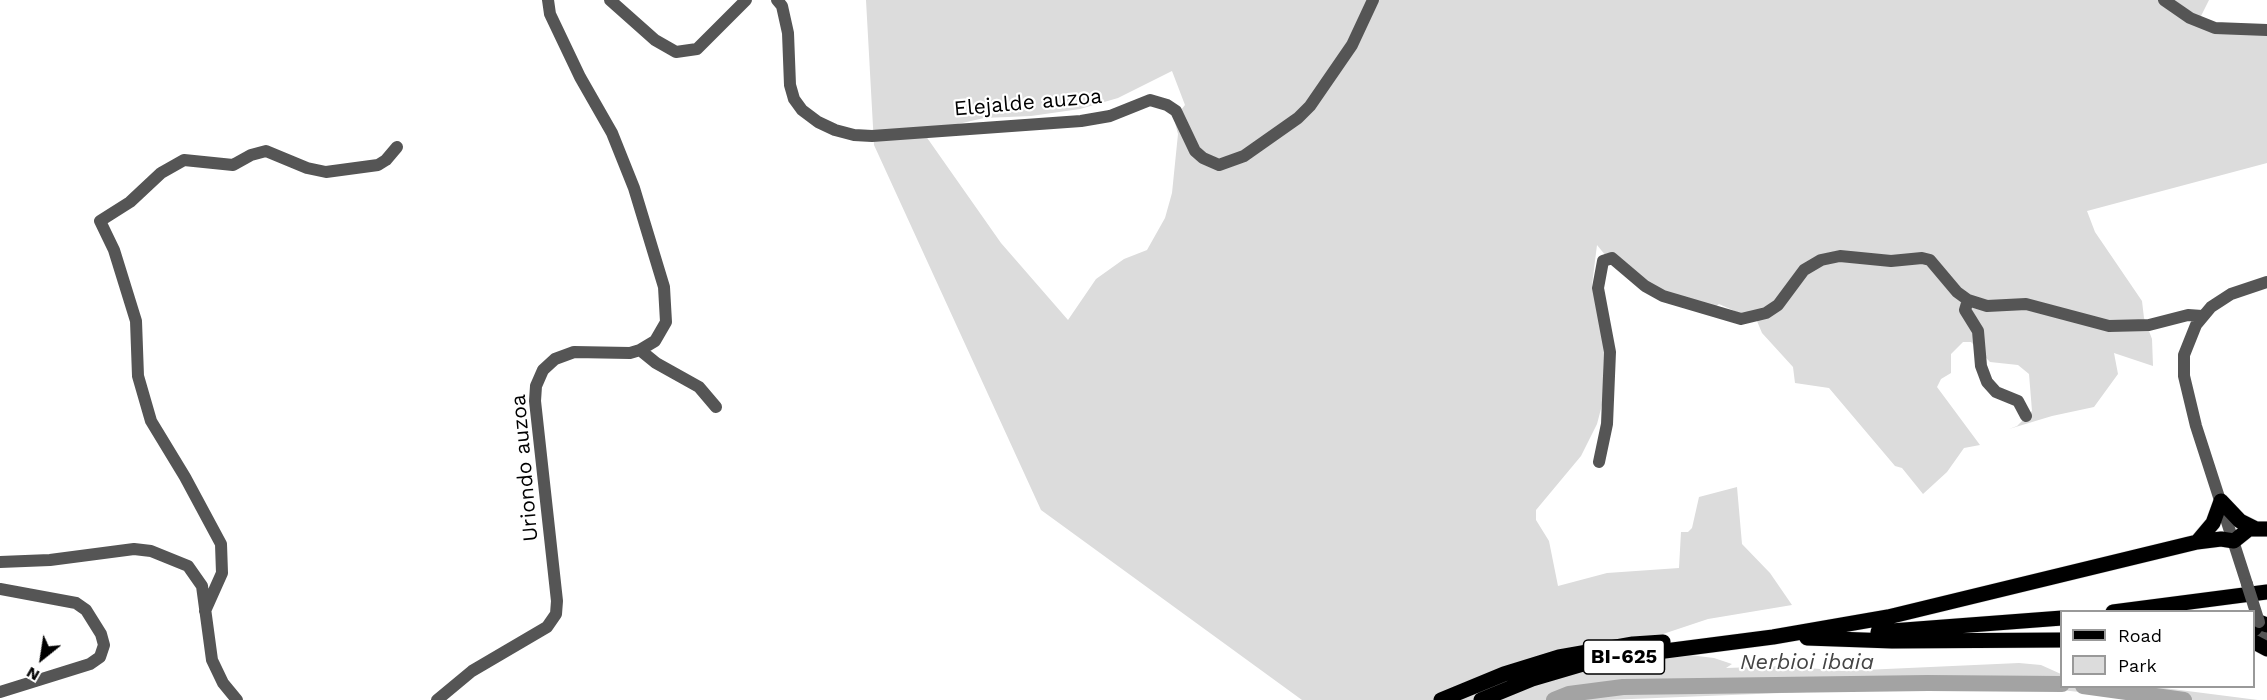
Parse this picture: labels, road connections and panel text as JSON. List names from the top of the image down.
{
  "streets": {
    "main road": ["BI-625"],
    "street": ["Elejalde auzoa", "Uriondo auzoa"]
  },
  "water": ["Nerbioi ibaia"],
  "legend": ["Road", "Park"],
  "north": "bottom left"
}
